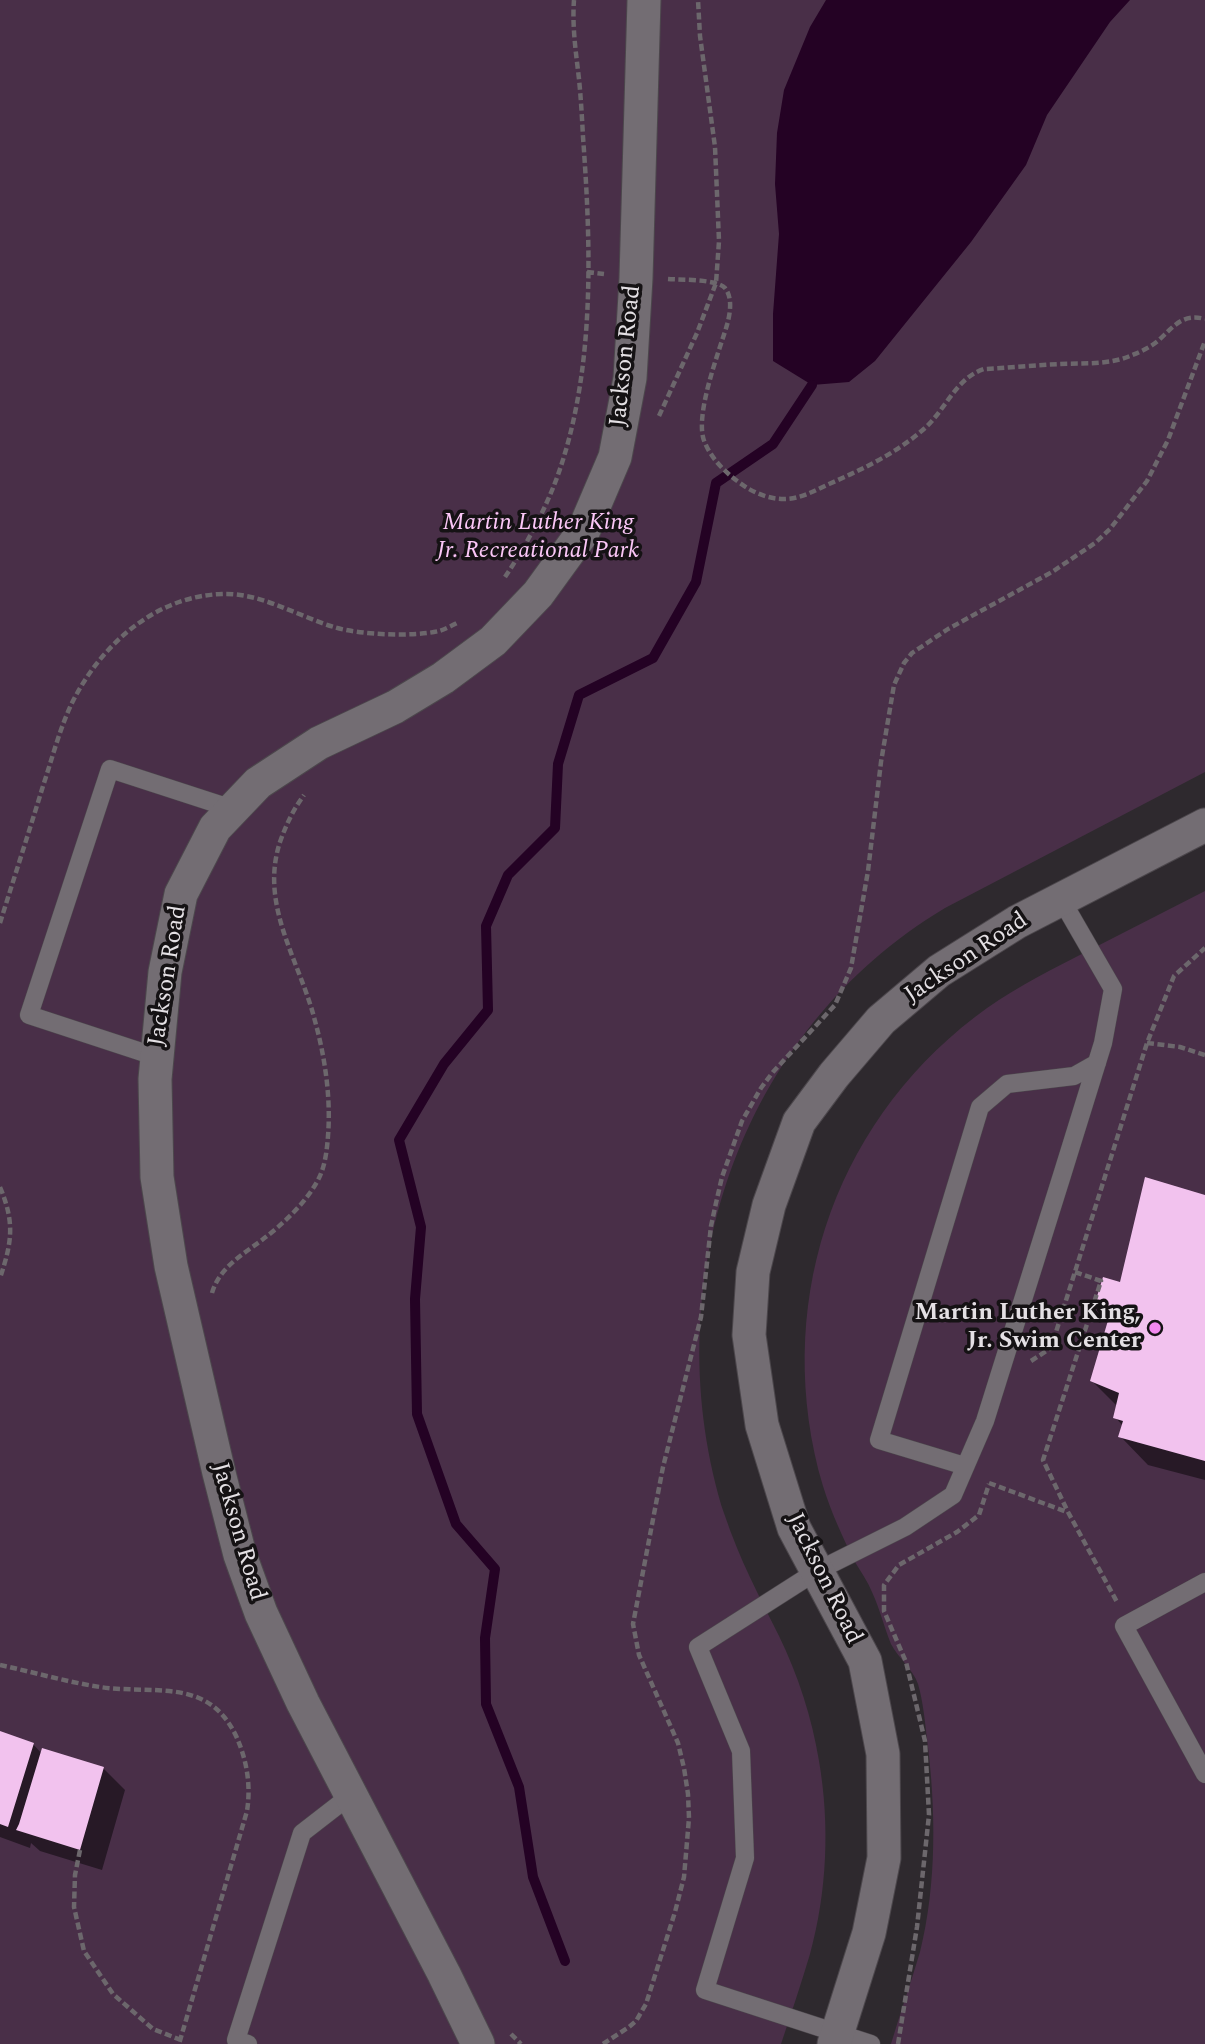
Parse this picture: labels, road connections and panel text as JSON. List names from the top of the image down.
{
  "streets": {
    "street": ["Jackson Road"]
  },
  "parks": ["Martin Luther King Jr. Recreational Park"],
  "places": ["Martin Luther King, Jr. Swim Center"]
}
